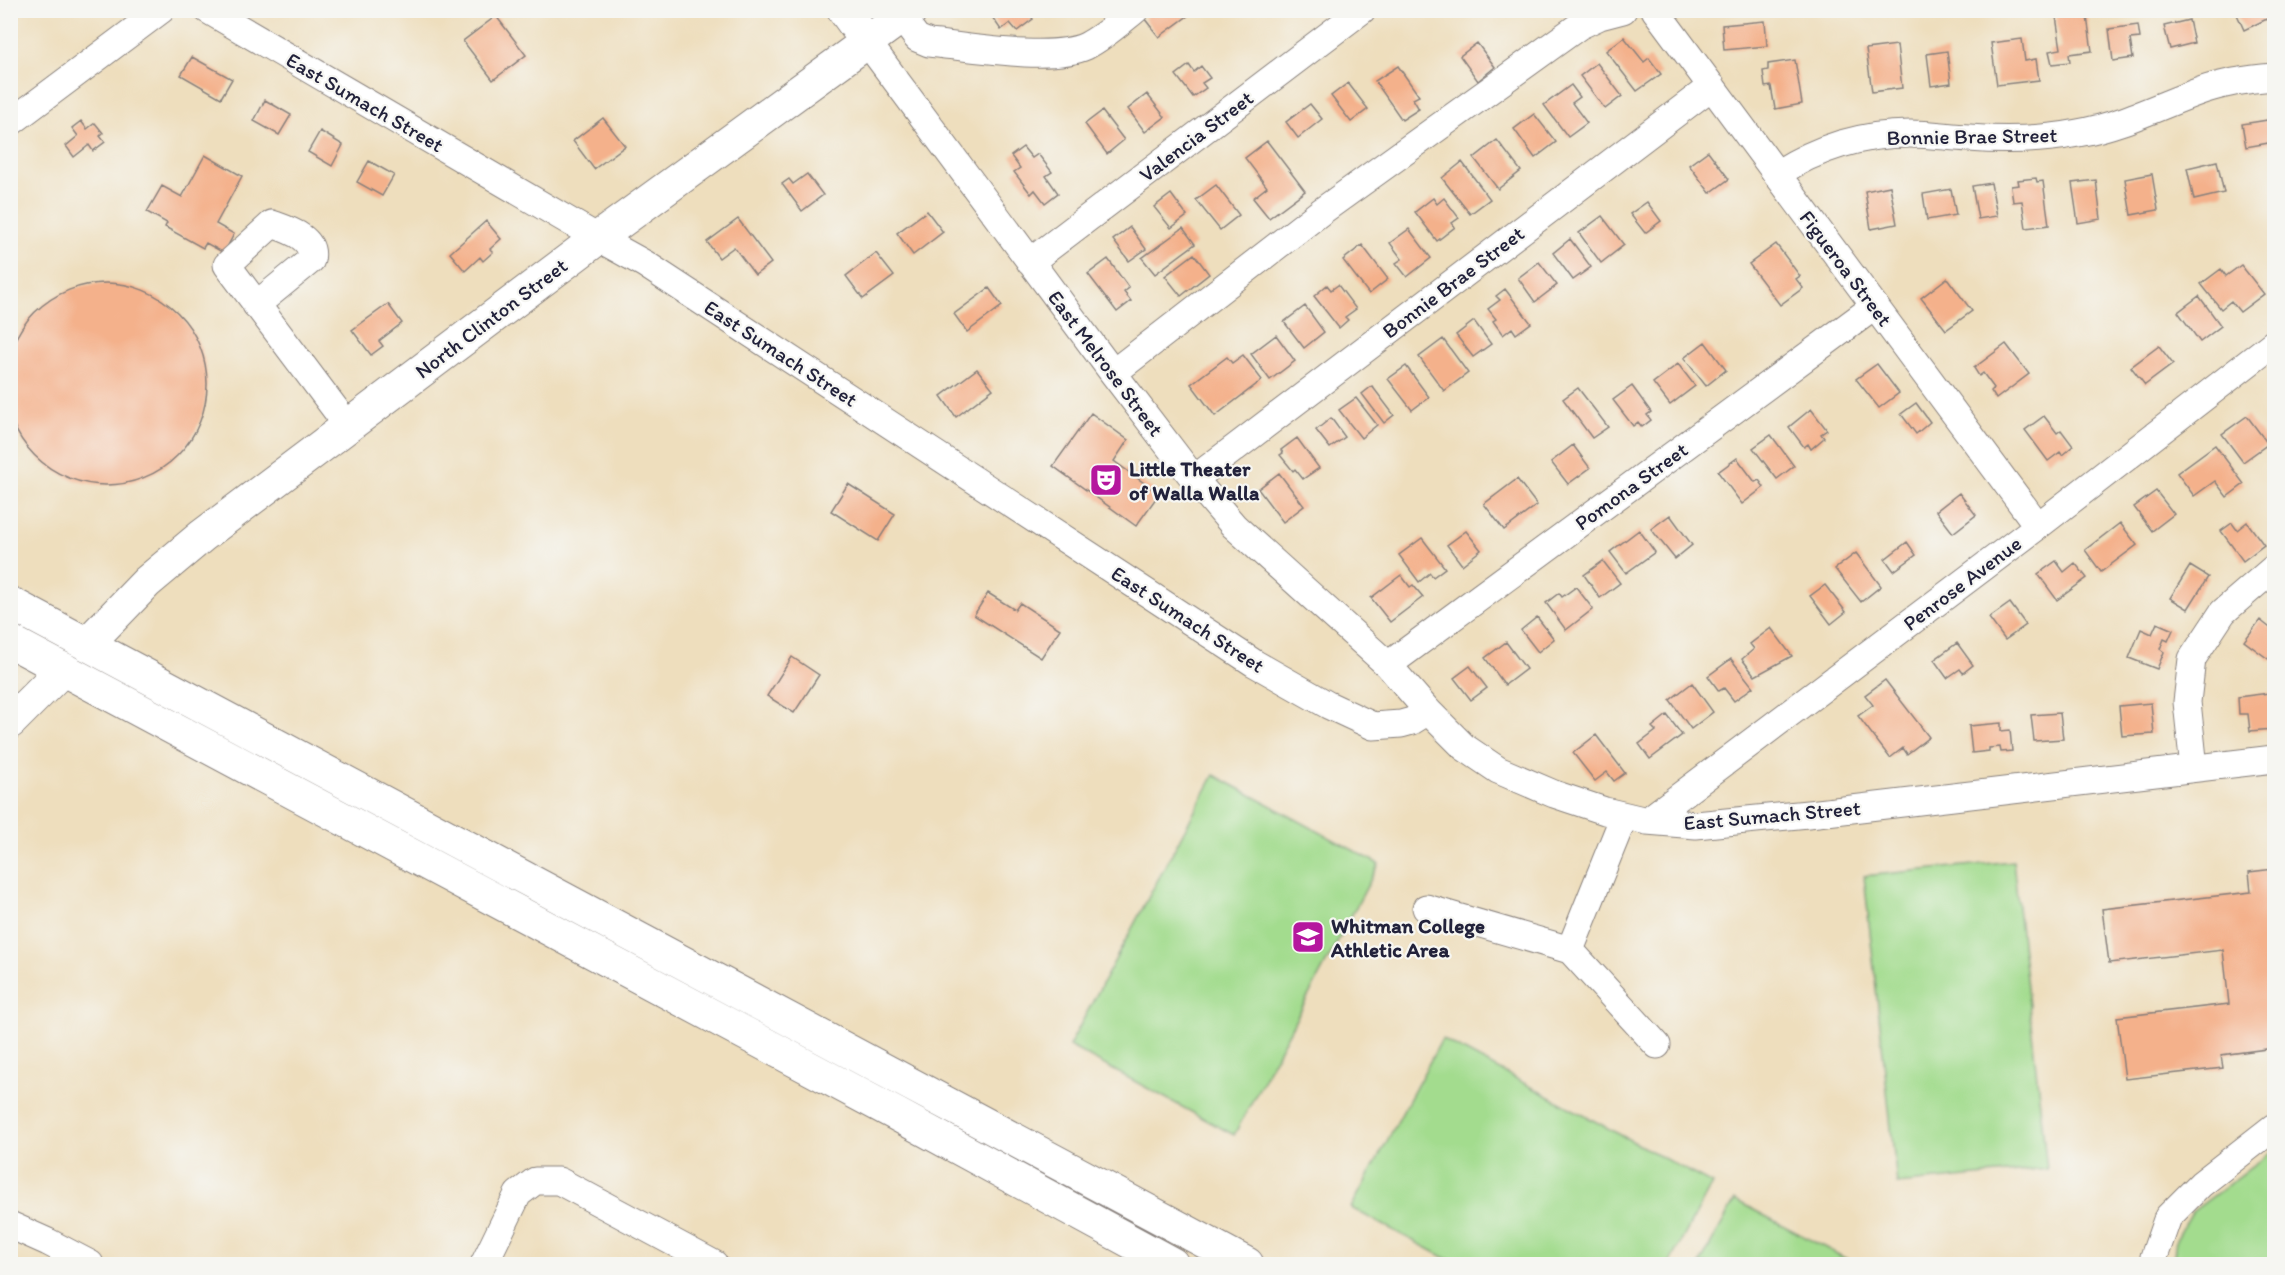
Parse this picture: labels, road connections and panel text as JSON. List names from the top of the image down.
{
  "streets": {
    "main road": ["North Clinton Street", "East Melrose Street"],
    "street": [
      "East Sumach Street",
      "Valencia Street",
      "Bonnie Brae Street",
      "Figueroa Street",
      "Pomona Street",
      "Penrose Avenue"
    ]
  },
  "crossings": [
    ["East Sumach Street", "North Clinton Street"],
    ["East Sumach Street", "East Melrose Street"],
    ["East Sumach Street", "Penrose Avenue"],
    ["Valencia Street", "East Melrose Street"],
    ["Bonnie Brae Street", "Figueroa Street"],
    ["Bonnie Brae Street", "East Melrose Street"],
    ["Figueroa Street", "Pomona Street"],
    ["Figueroa Street", "Penrose Avenue"],
    ["North Clinton Street", "East Melrose Street"],
    ["East Melrose Street", "Pomona Street"]
  ],
  "places": {
    "theatre": ["Little Theater of Walla Walla"],
    "school or university": ["Whitman College Athletic Area"]
  }
}
